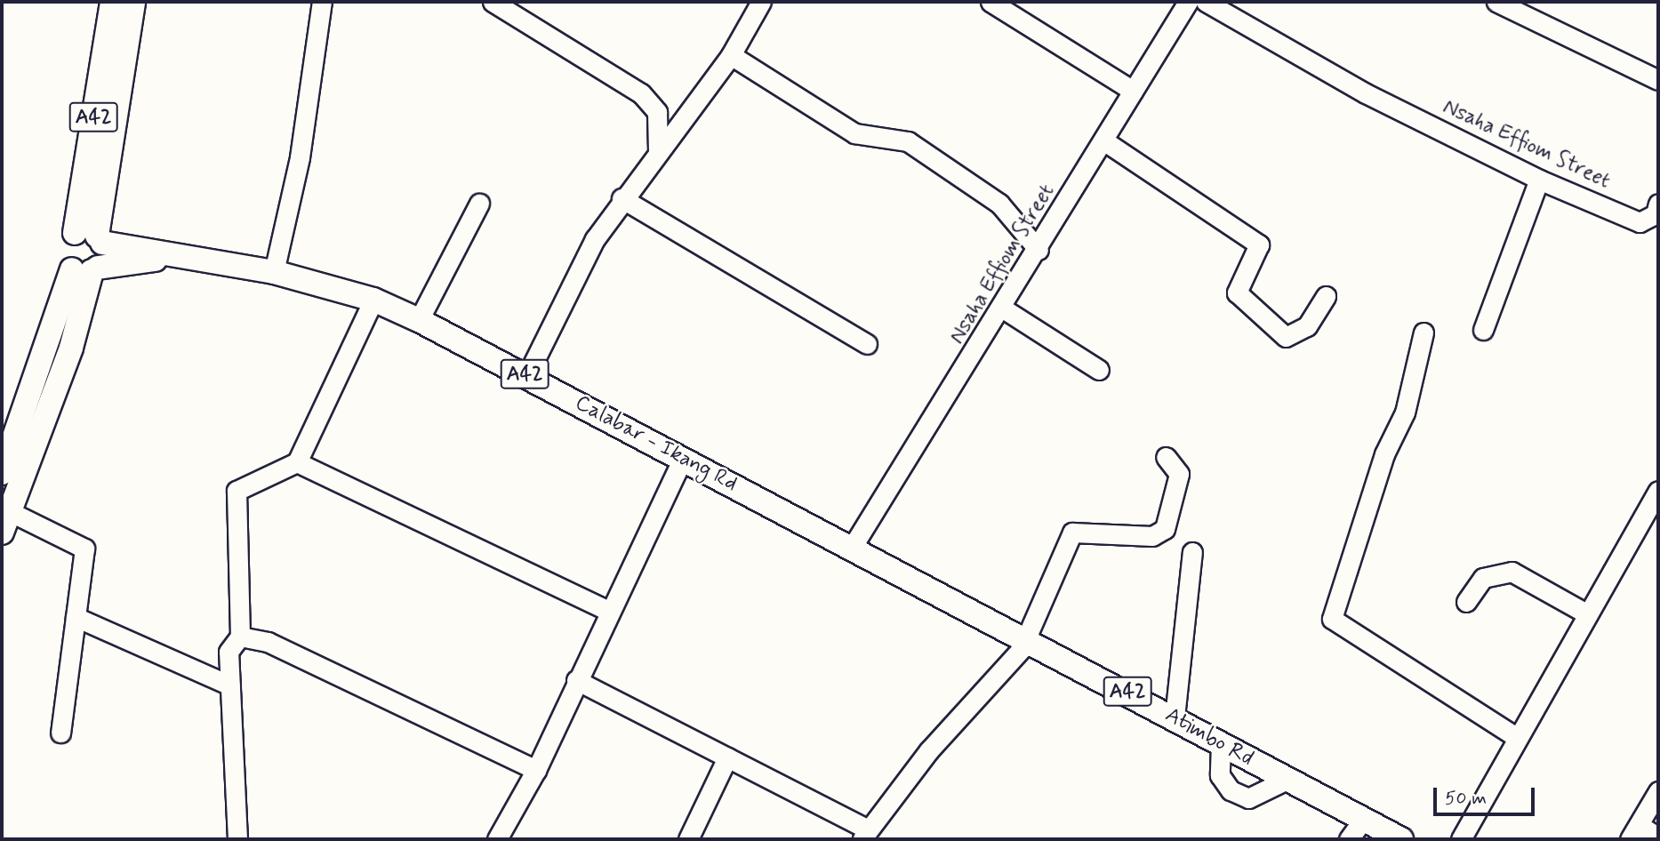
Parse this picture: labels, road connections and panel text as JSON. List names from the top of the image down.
{
  "streets": {
    "main road": ["A42", "Calabar - Ikang Rd", "Atimbo Rd"],
    "street": ["Nsaha Effiom Street"]
  },
  "crossings": [
    ["A42", "Calabar - Ikang Rd"],
    ["Nsaha Effiom Street", "Calabar - Ikang Rd"],
    ["Nsaha Effiom Street", "Atimbo Rd"],
    ["Calabar - Ikang Rd", "Atimbo Rd"]
  ],
  "scale_bar": "50 m"
}
